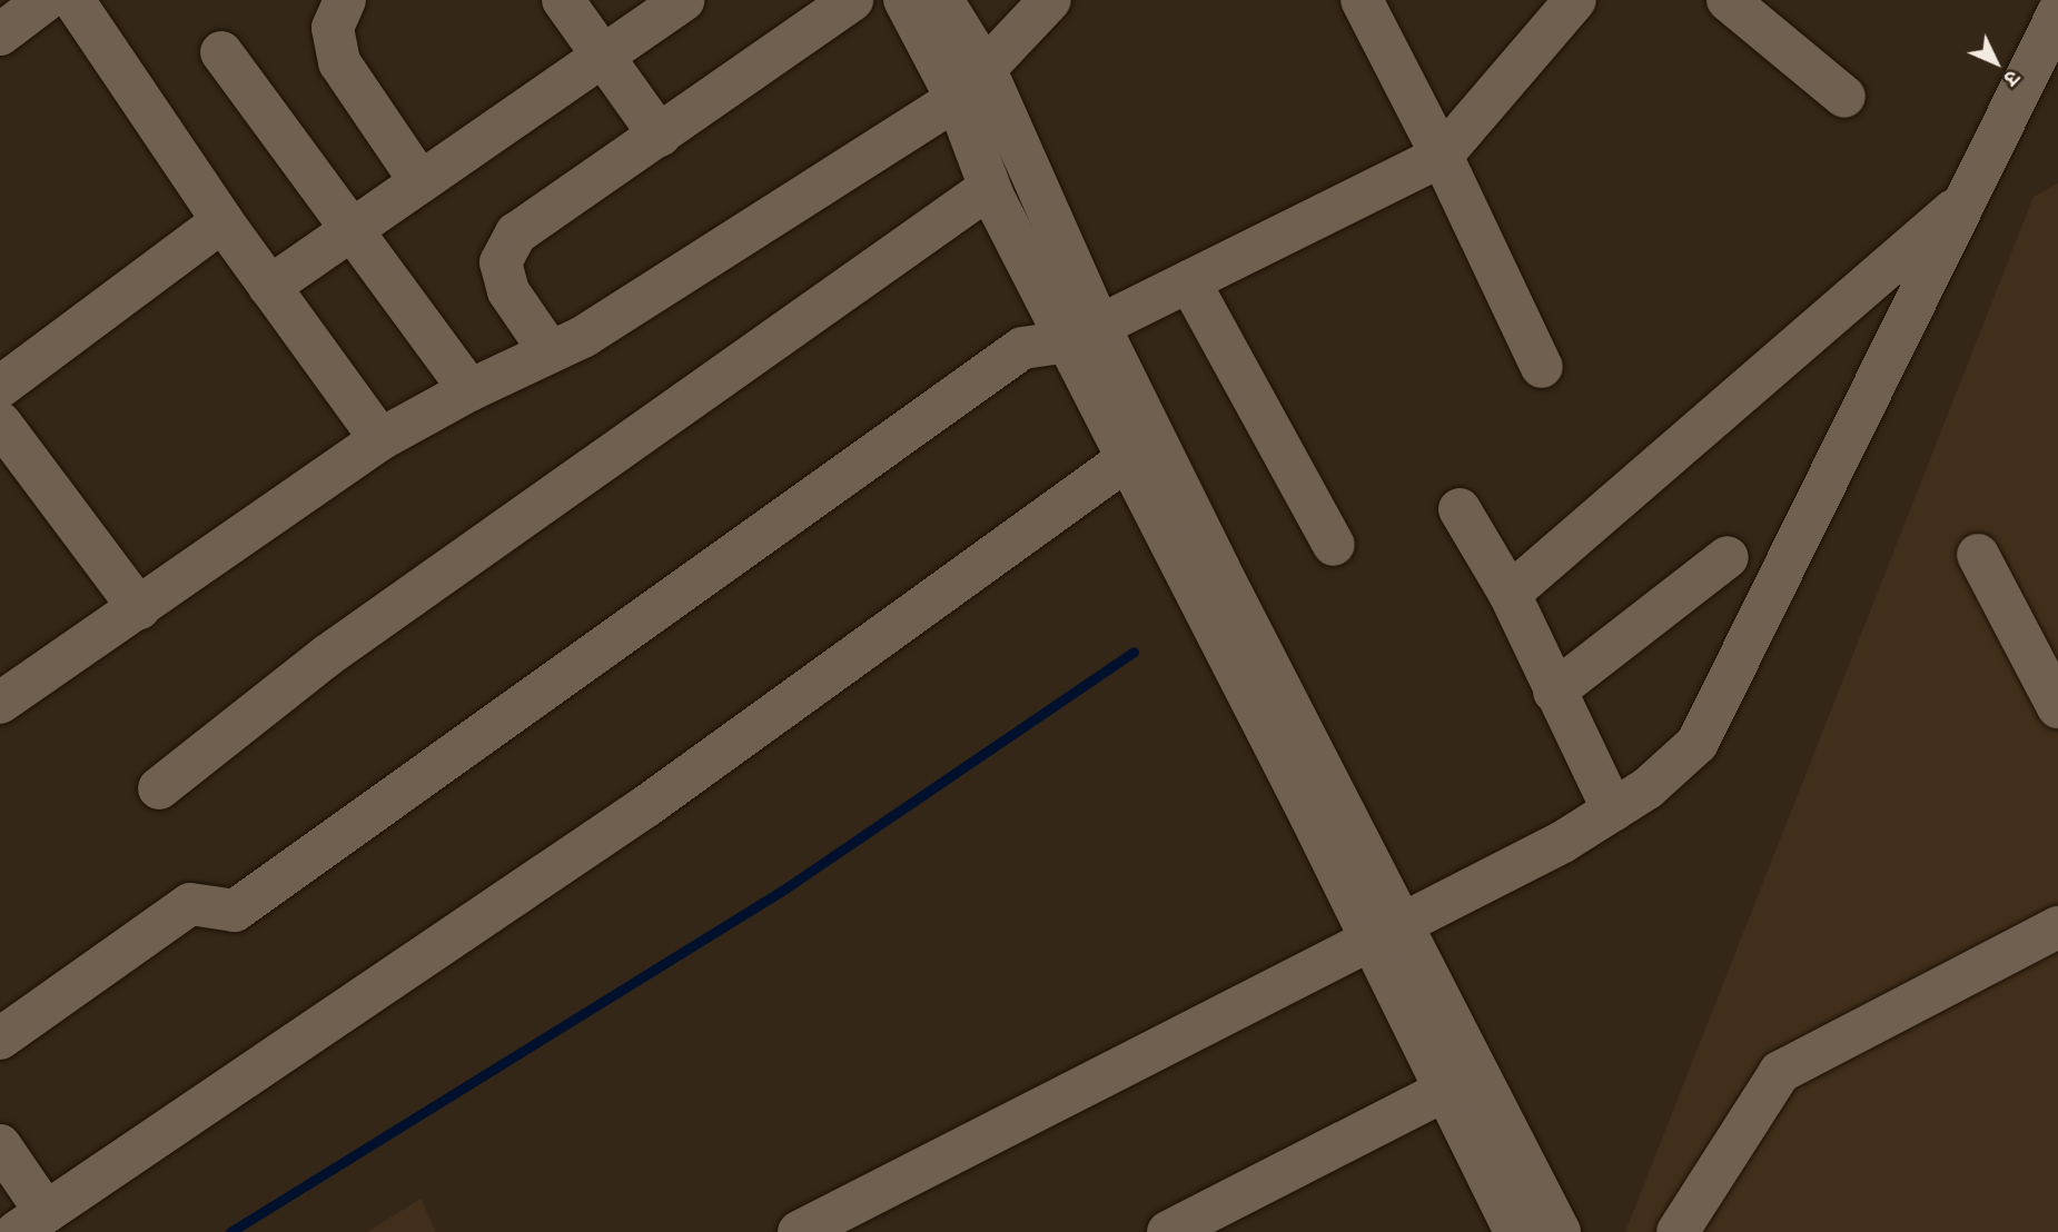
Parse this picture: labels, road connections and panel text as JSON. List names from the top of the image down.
{
  "north": "bottom right"
}
